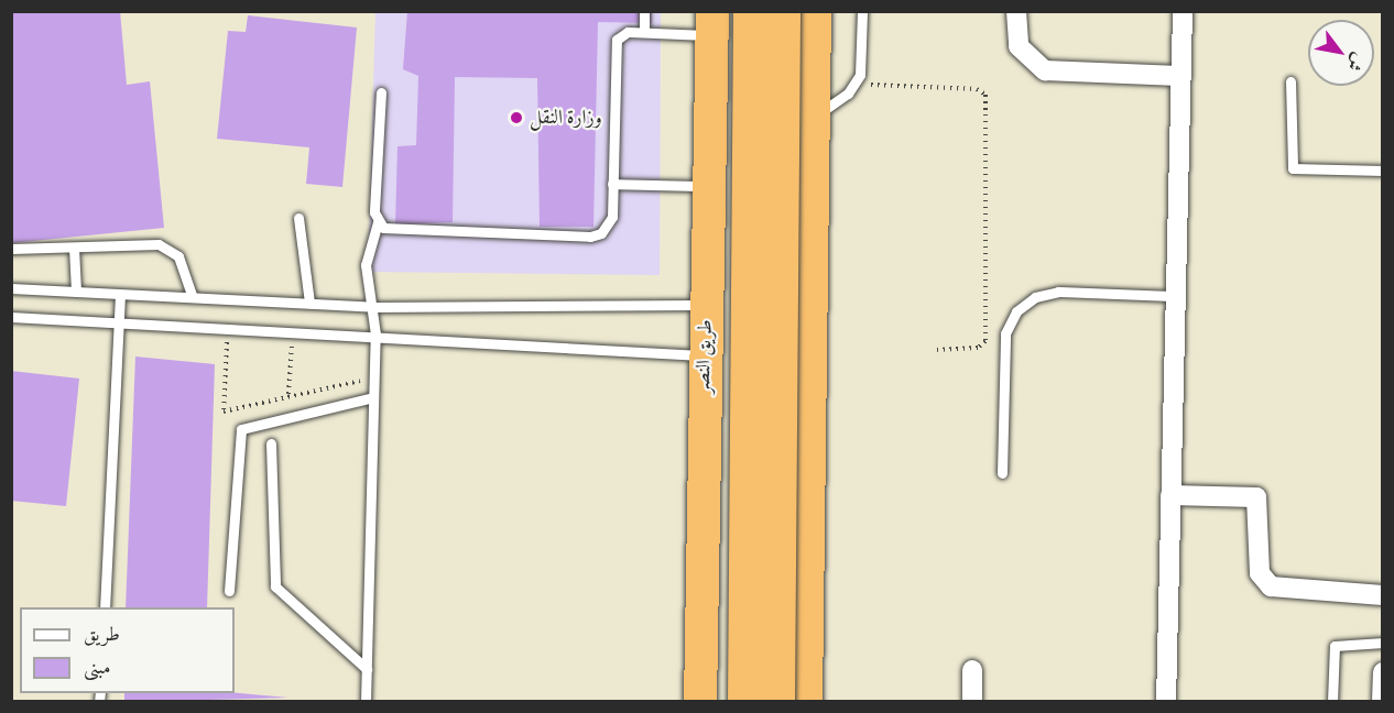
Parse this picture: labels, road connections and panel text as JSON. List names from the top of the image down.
{
  "streets": {
    "highway": ["طريق النصر"]
  },
  "places": ["وزارة النقل"],
  "legend": ["طريق", "مبنى"],
  "north": "bottom right"
}
